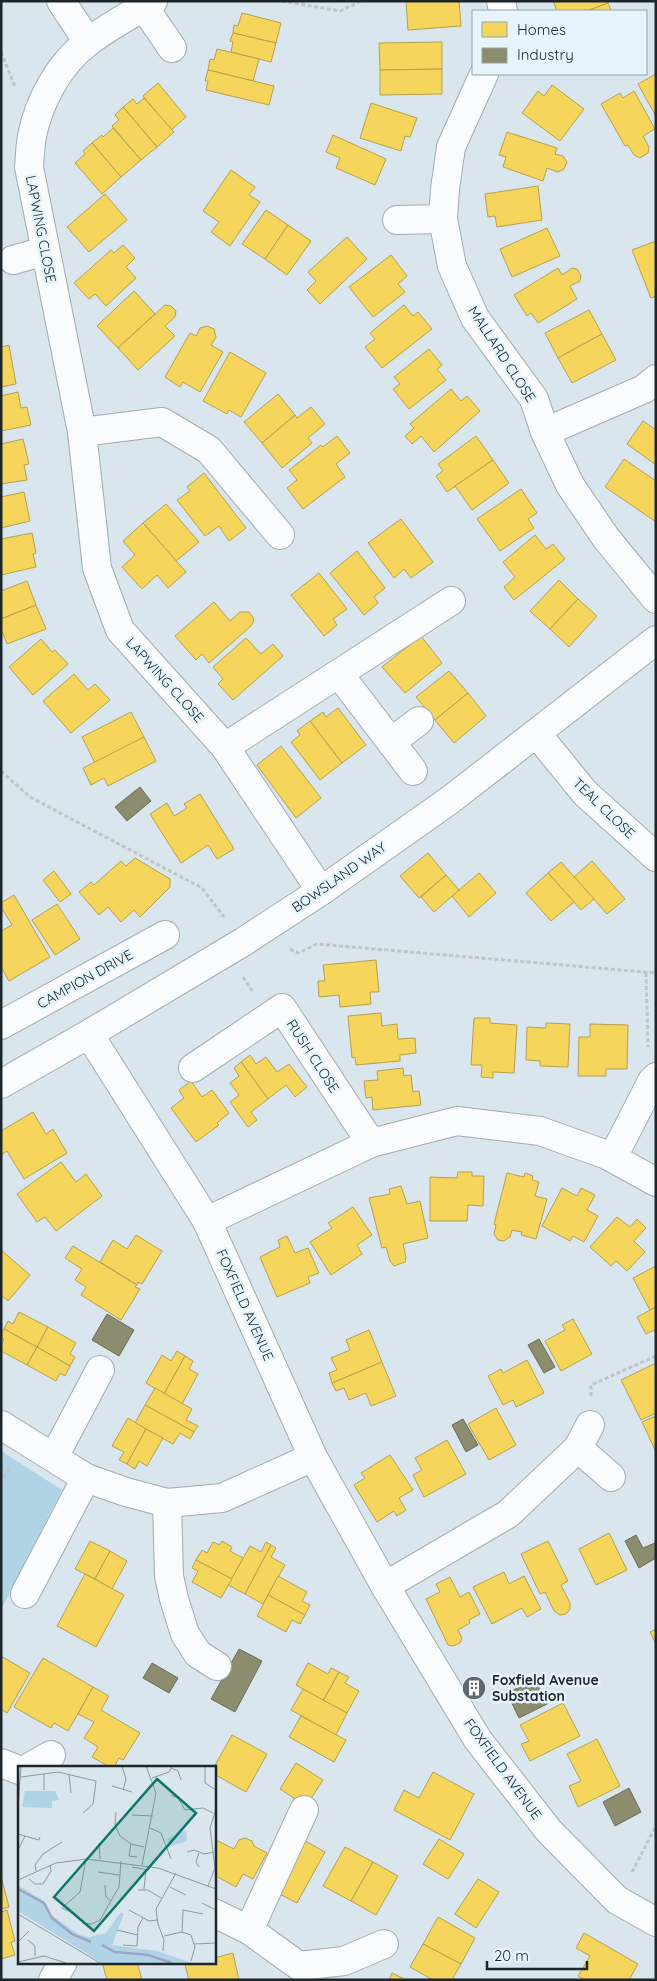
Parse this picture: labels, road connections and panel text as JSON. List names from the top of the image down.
{
  "streets": {
    "street": [
      "LAPWING CLOSE",
      "MALLARD CLOSE",
      "TEAL CLOSE",
      "BOWSLAND WAY",
      "CAMPION DRIVE",
      "RUSH CLOSE",
      "FOXFIELD AVENUE"
    ]
  },
  "crossings": [
    ["LAPWING CLOSE", "BOWSLAND WAY"],
    ["TEAL CLOSE", "BOWSLAND WAY"],
    ["BOWSLAND WAY", "FOXFIELD AVENUE"]
  ],
  "places": {
    "building": ["Foxfield Avenue Substation"]
  },
  "legend": ["Homes", "Industry"],
  "scale_bar": "20 m"
}
